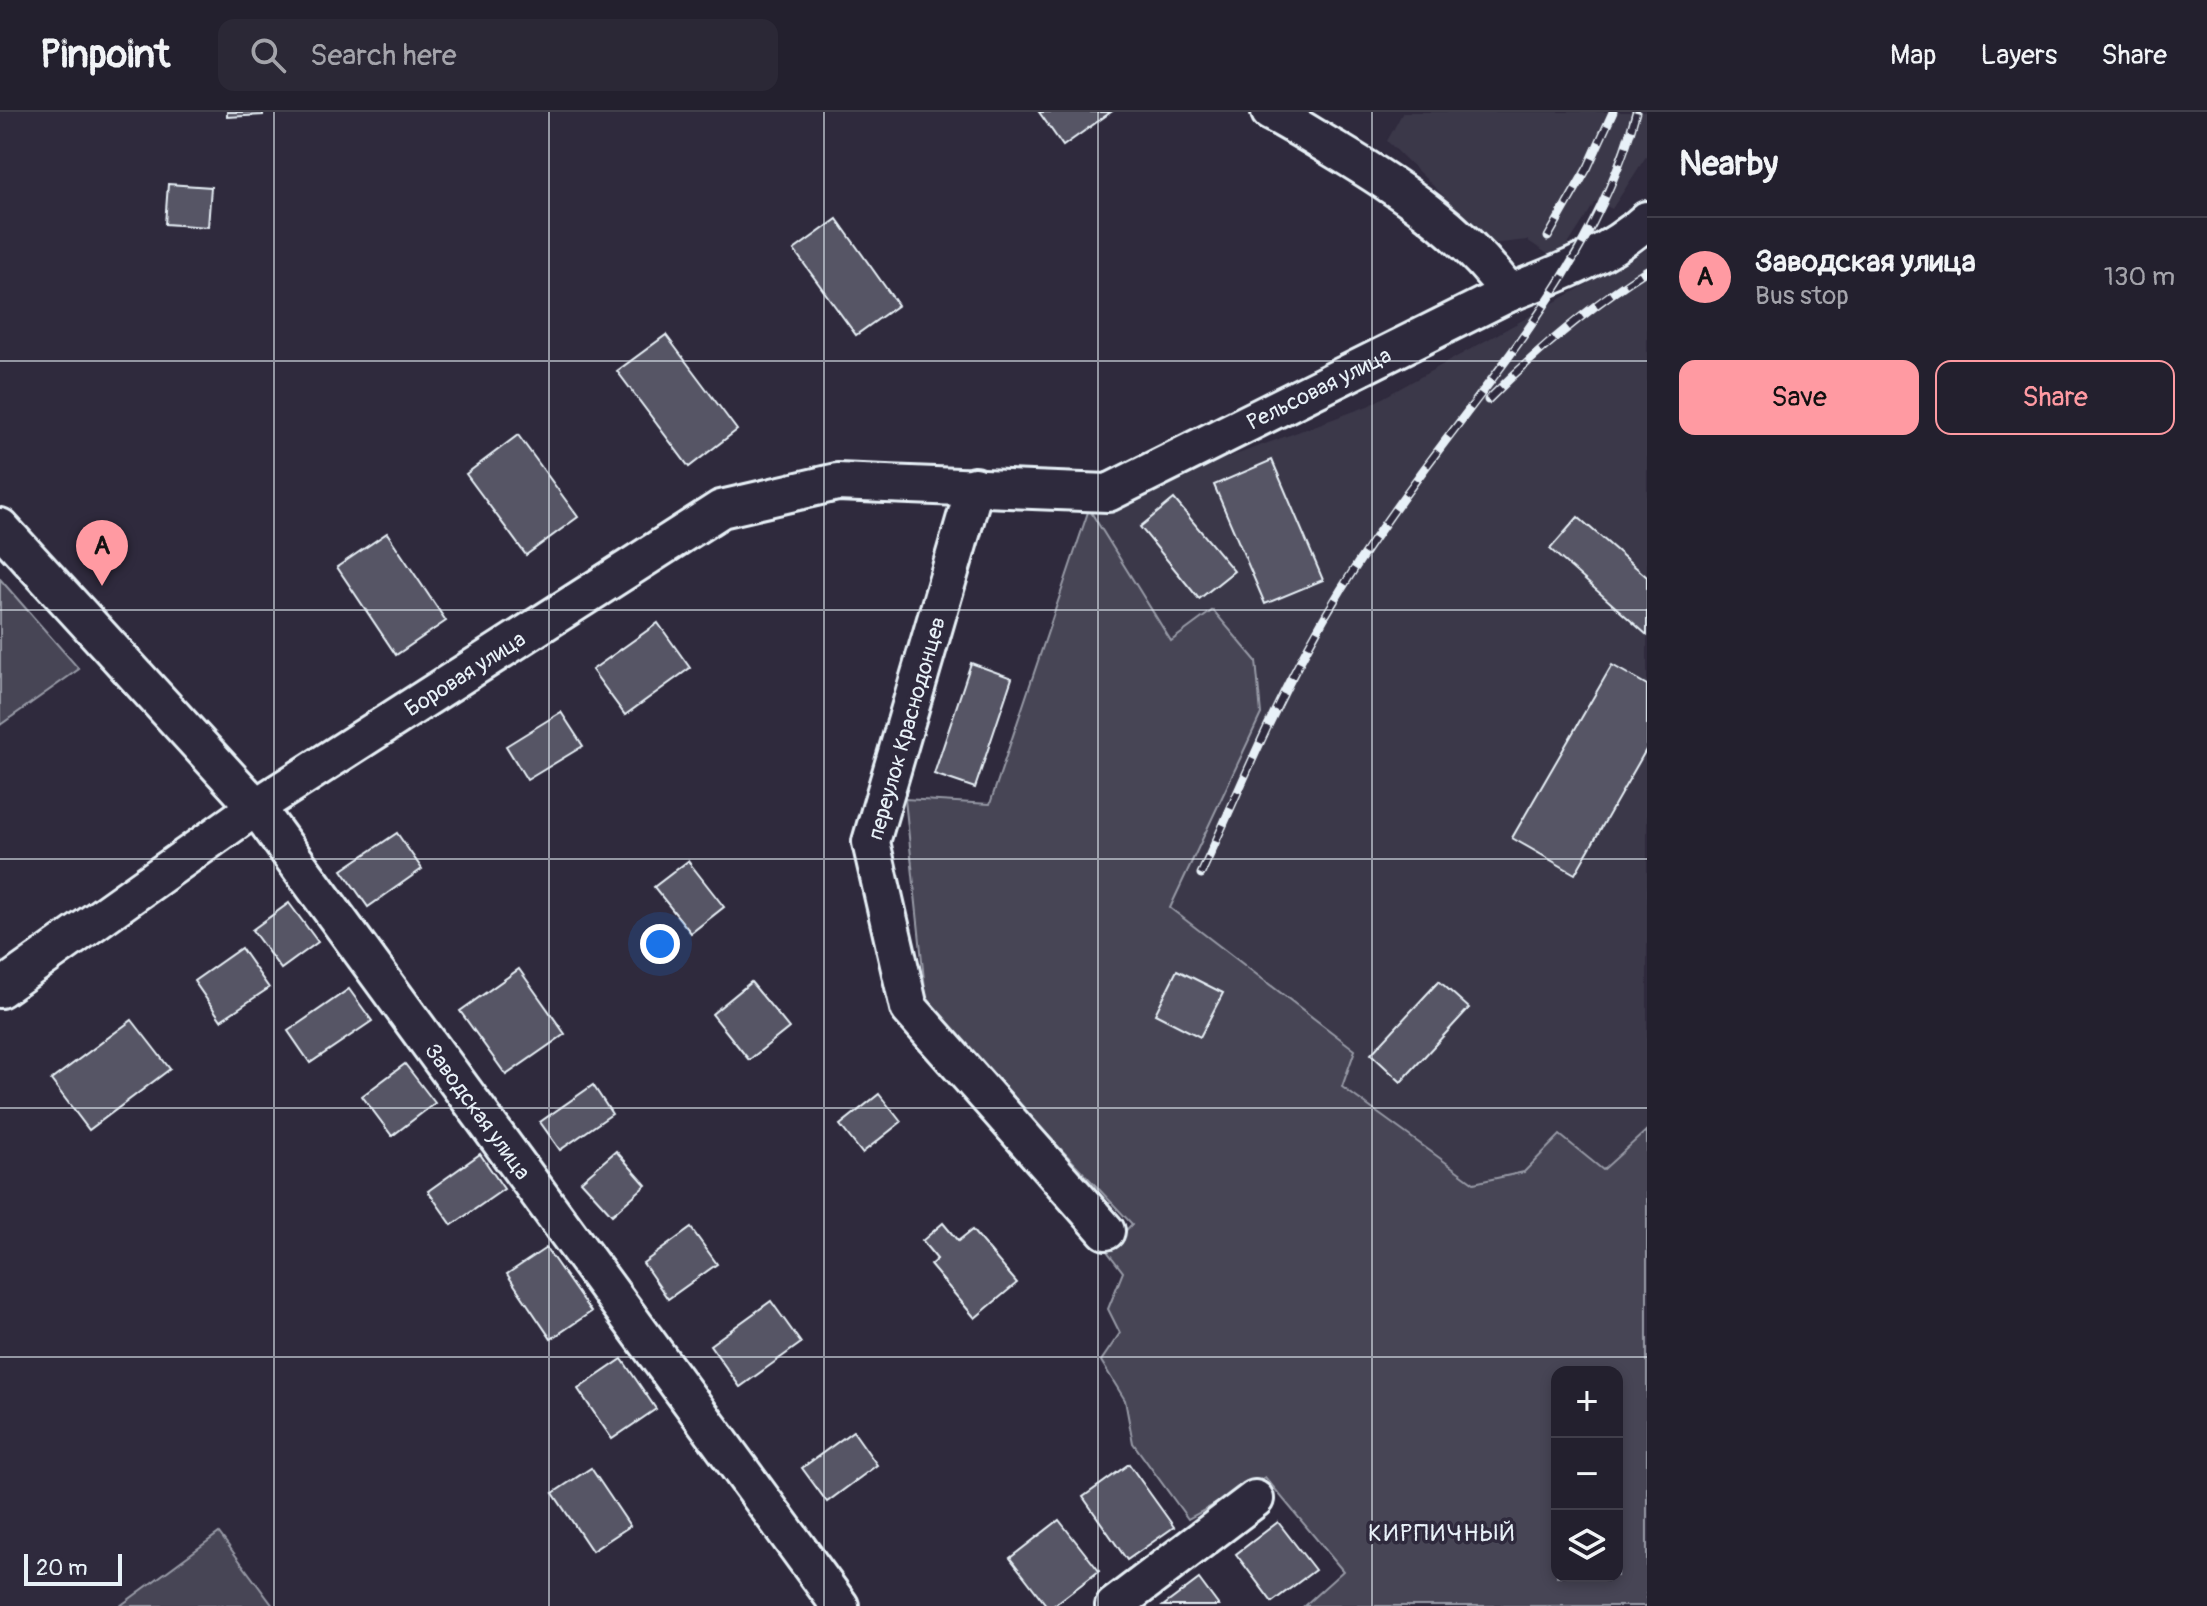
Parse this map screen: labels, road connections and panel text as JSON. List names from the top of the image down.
{
  "streets": {
    "street": [
      "Рельсовая улица",
      "Боровая улица",
      "переулок Краснодонцев",
      "Заводская улица"
    ]
  },
  "crossings": [
    ["Рельсовая улица", "Боровая улица"],
    ["Рельсовая улица", "переулок Краснодонцев"],
    ["Боровая улица", "переулок Краснодонцев"],
    ["Боровая улица", "Заводская улица"]
  ],
  "districts": ["КИРПИЧНЫЙ"],
  "scale_bar": "20 m",
  "page": {
    "header": "Pinpoint",
    "search": "Search here",
    "nav": ["Map", "Layers", "Share"],
    "heading": "Nearby",
    "list": [
      {
        "mark": "A",
        "name": "Заводская улица",
        "note": "Bus stop",
        "value": "130 m"
      }
    ],
    "buttons": ["Save", "Share"],
    "pins": "A",
    "map_buttons": ["+", "−"],
    "scale": "20 m"
  }
}
